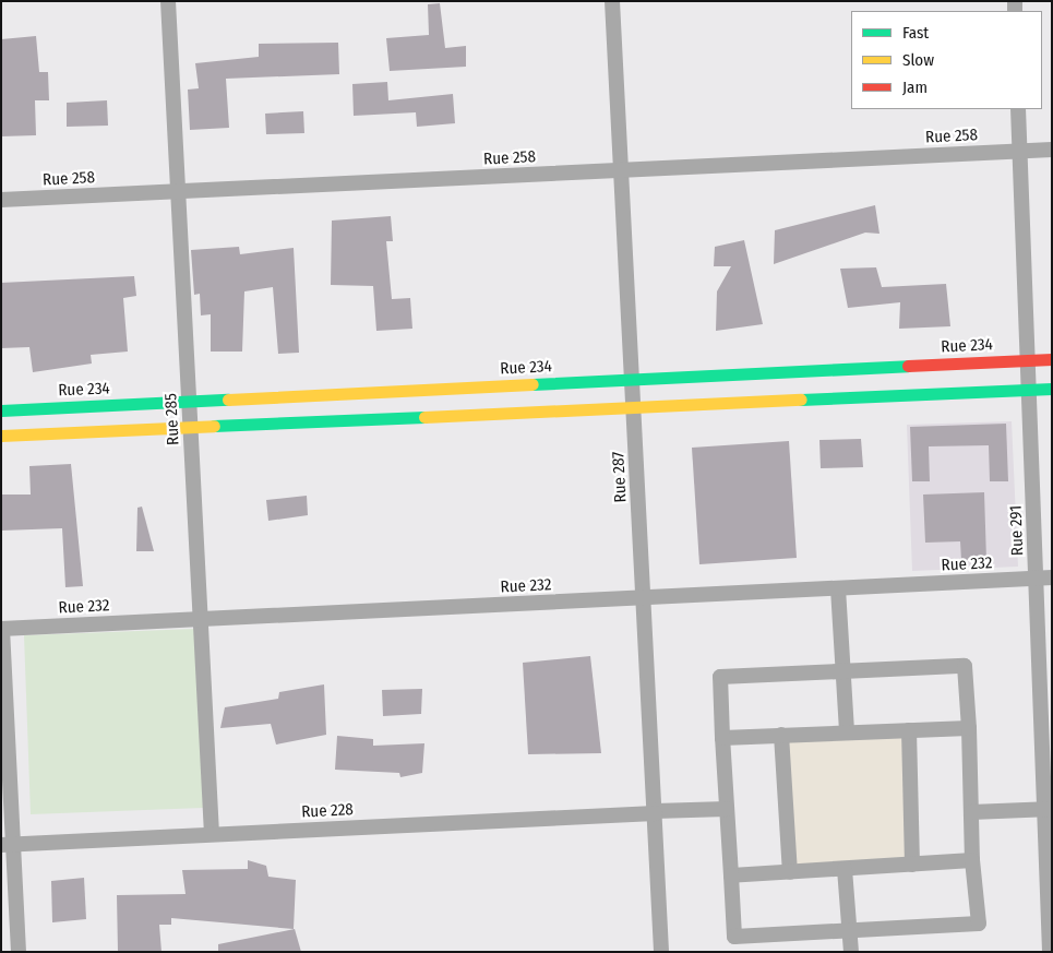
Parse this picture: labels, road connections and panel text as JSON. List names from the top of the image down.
{
  "streets": {
    "main road": ["Rue 234"],
    "street": [
      "Rue 258",
      "Rue 285",
      "Rue 287",
      "Rue 291",
      "Rue 232",
      "Rue 228"
    ]
  },
  "crossings": [
    ["Rue 258", "Rue 285"],
    ["Rue 258", "Rue 287"],
    ["Rue 258", "Rue 291"],
    ["Rue 234", "Rue 285"],
    ["Rue 234", "Rue 287"],
    ["Rue 234", "Rue 291"],
    ["Rue 285", "Rue 232"],
    ["Rue 285", "Rue 228"],
    ["Rue 287", "Rue 232"],
    ["Rue 287", "Rue 228"],
    ["Rue 291", "Rue 232"]
  ],
  "legend": ["Fast", "Slow", "Jam"]
}
